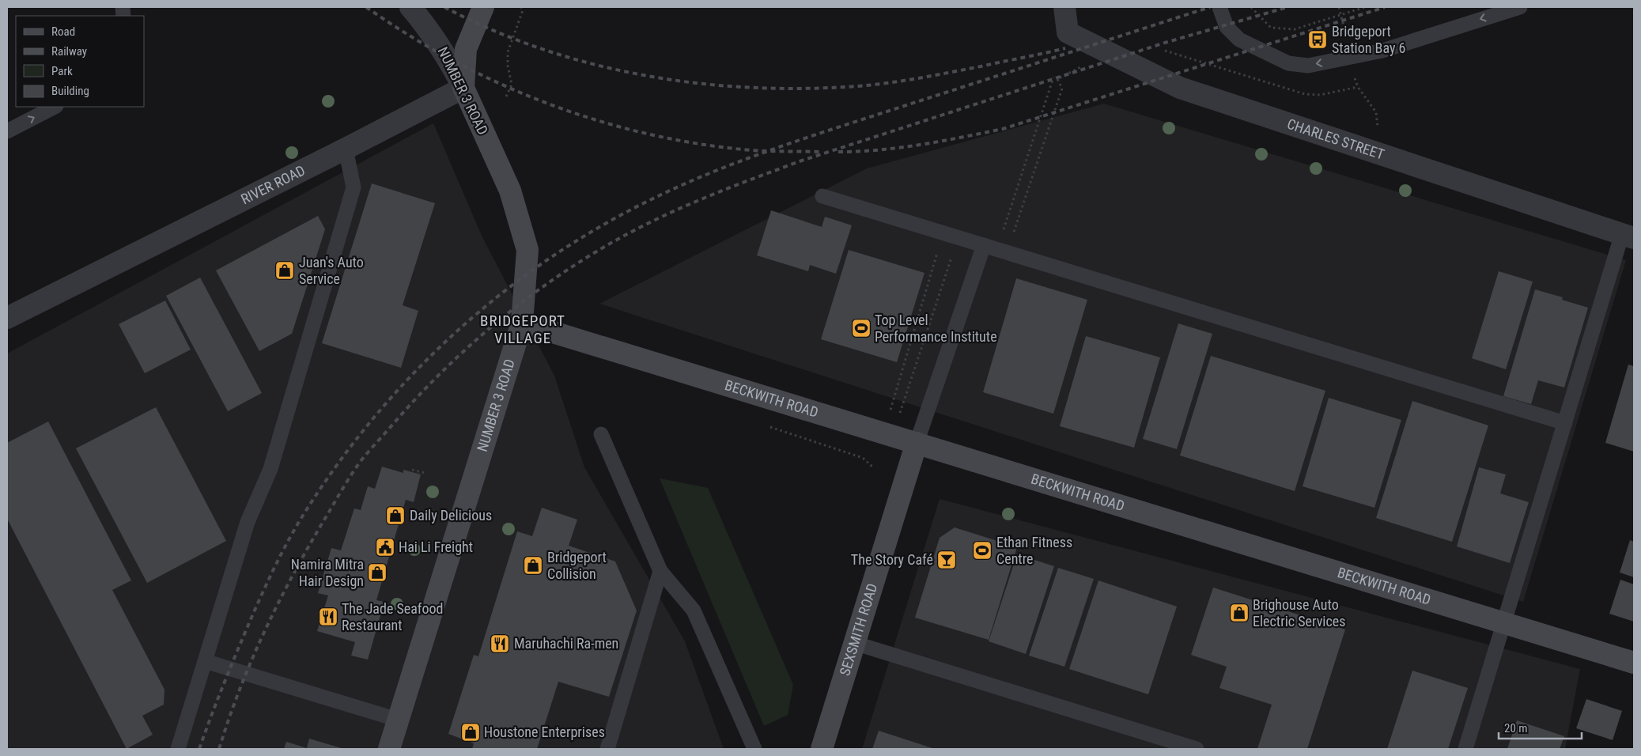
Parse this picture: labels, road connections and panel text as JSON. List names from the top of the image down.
{
  "streets": {
    "street": [
      "NUMBER 3 ROAD",
      "CHARLES STREET",
      "RIVER ROAD",
      "BECKWITH ROAD",
      "SEXSMITH ROAD"
    ]
  },
  "crossings": [
    ["NUMBER 3 ROAD", "RIVER ROAD"],
    ["NUMBER 3 ROAD", "BECKWITH ROAD"],
    ["BECKWITH ROAD", "SEXSMITH ROAD"]
  ],
  "districts": ["BRIDGEPORT VILLAGE"],
  "places": {
    "bus stop": ["Bridgeport Station Bay 6"],
    "shop": [
      "Juan's Auto Service",
      "Daily Delicious",
      "Bridgeport Collision",
      "Namira Mitra Hair Design",
      "Brighouse Auto Electric Services",
      "Houstone Enterprises"
    ],
    "sports": ["Top Level Performance Institute", "Ethan Fitness Centre"],
    "public building": ["Hai Li Freight"],
    "bar": ["The Story Café"],
    "restaurant": ["The Jade Seafood Restaurant", "Maruhachi Ra-men"]
  },
  "legend": [
    "Road",
    "Railway",
    "Park",
    "Building"
  ],
  "scale_bar": "20 m"
}
